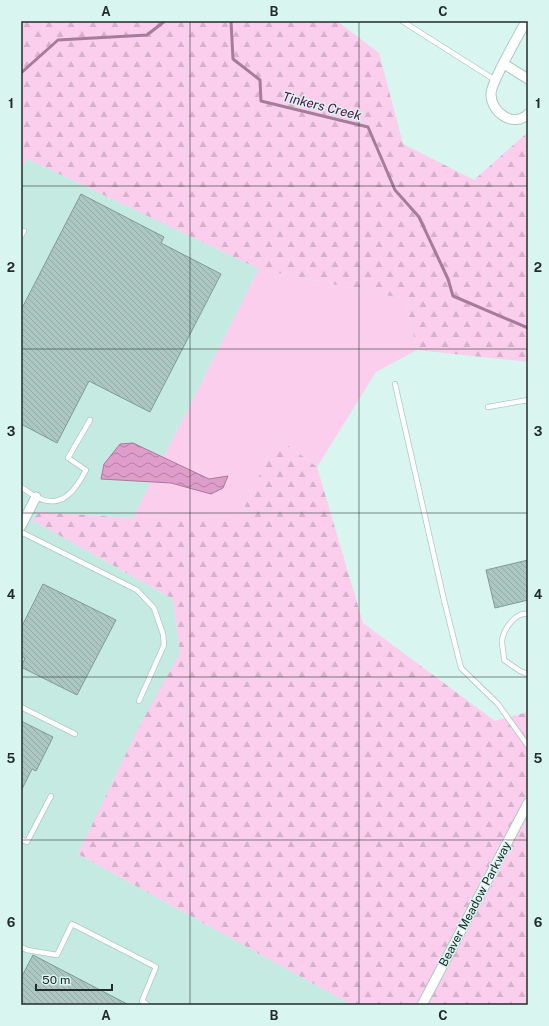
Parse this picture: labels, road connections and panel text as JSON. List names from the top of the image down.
{
  "streets": {
    "street": ["Beaver Meadow Parkway"]
  },
  "water": ["Tinkers Creek"],
  "scale_bar": "50 m",
  "grid": {
    "columns": ["A", "B", "C"],
    "rows": [
      "1",
      "2",
      "3",
      "4",
      "5",
      "6"
    ]
  }
}
